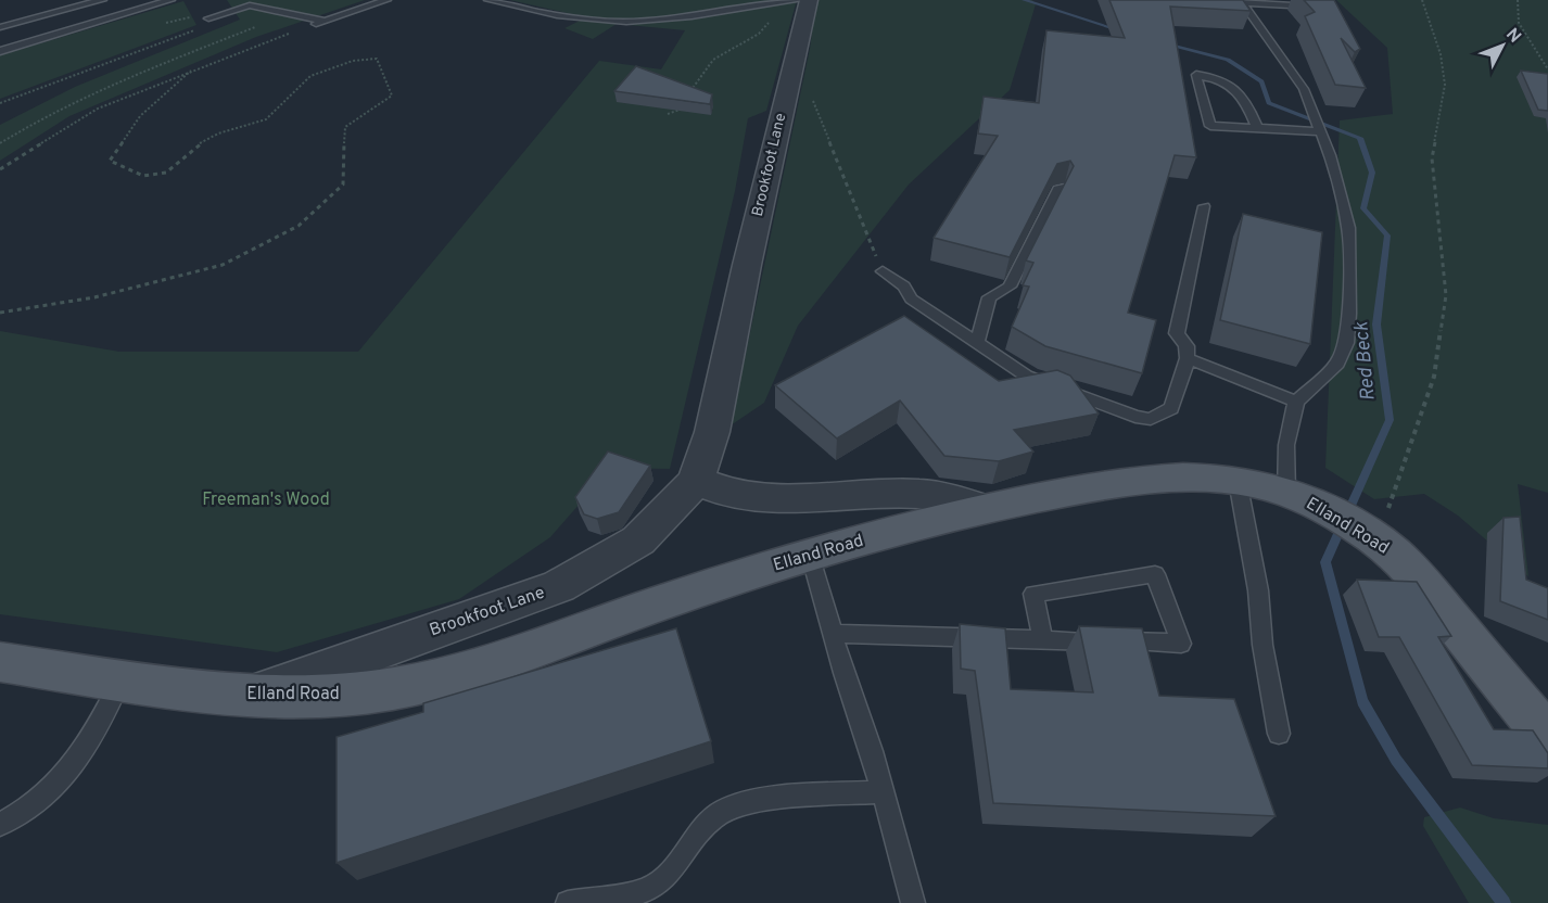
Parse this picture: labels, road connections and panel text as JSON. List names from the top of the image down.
{
  "streets": {
    "main road": ["Elland Road"],
    "street": ["Brookfoot Lane"]
  },
  "crossings": [
    ["Brookfoot Lane", "Elland Road"]
  ],
  "water": ["Red Beck"],
  "parks": ["Freeman's Wood"],
  "north": "top right"
}
